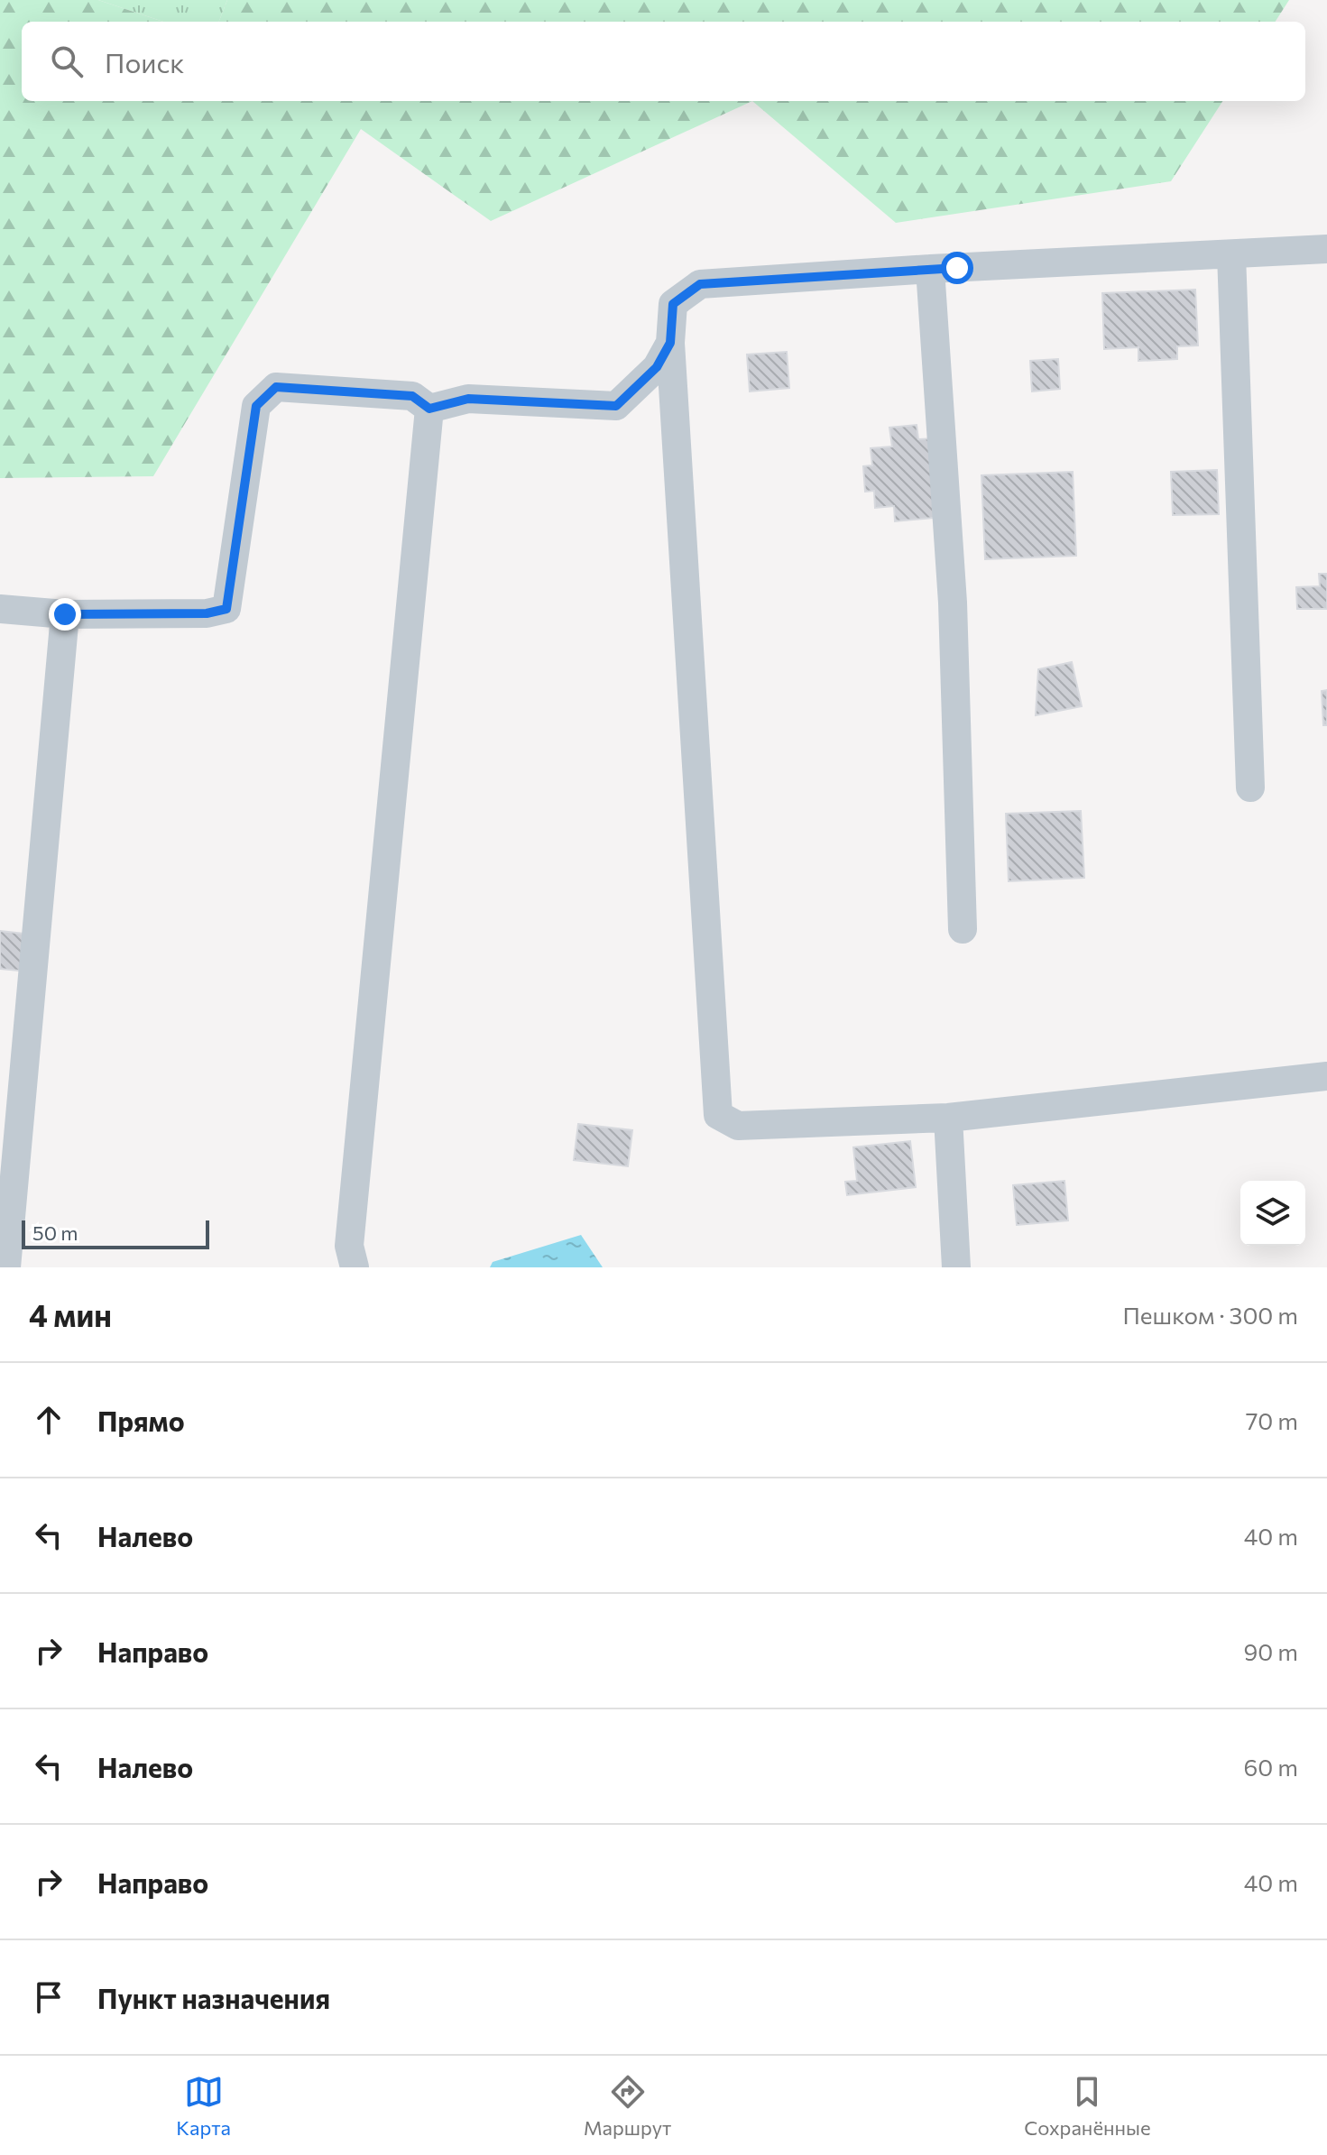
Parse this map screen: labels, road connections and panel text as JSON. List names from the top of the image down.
{
  "scale_bar": "50 m",
  "page": {
    "search": "Поиск",
    "scale": "50 m",
    "heading": ["4 мин", "Пешком · 300 m"],
    "list": [
      ["Прямо", "70 m"],
      ["Налево", "40 m"],
      ["Направо", "90 m"],
      ["Налево", "60 m"],
      ["Направо", "40 m"],
      "Пункт назначения"
    ],
    "nav": ["Карта", "Маршрут", "Сохранённые"]
  }
}
